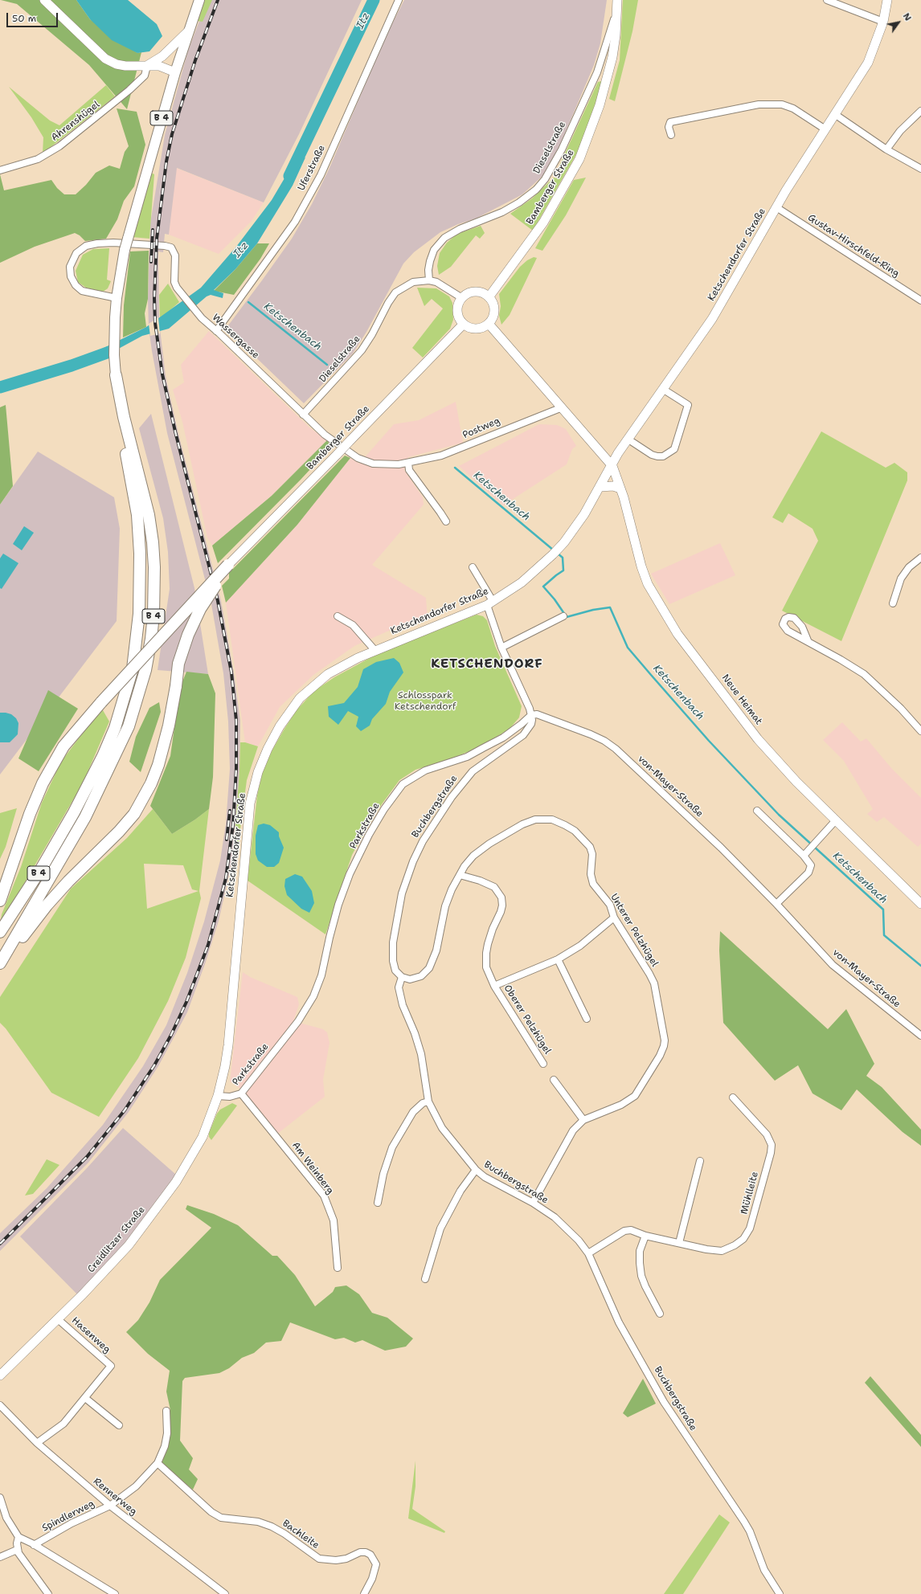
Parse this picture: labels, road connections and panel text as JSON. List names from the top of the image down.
{
  "streets": {
    "highway": ["B 4"],
    "street": [
      "Ahrenshügel",
      "Dieselstraße",
      "Uferstraße",
      "Bamberger Straße",
      "Gustav-Hirschfeld-Ring",
      "Ketschendorfer Straße",
      "Wassergasse",
      "Postweg",
      "Neue Heimat",
      "von-Mayer-Straße",
      "Buchbergstraße",
      "Parkstraße",
      "Unterer Pelzhügel",
      "Oberer Pelzhügel",
      "Am Weinberg",
      "Mühlleite",
      "Creidlitzer Straße",
      "Hasenweg",
      "Rennerweg",
      "Spindlerweg",
      "Bachleite"
    ]
  },
  "crossings": [
    ["B 4", "Wassergasse"],
    ["Dieselstraße", "Bamberger Straße"],
    ["Dieselstraße", "Wassergasse"],
    ["Uferstraße", "Wassergasse"],
    ["Gustav-Hirschfeld-Ring", "Ketschendorfer Straße"],
    ["Ketschendorfer Straße", "Neue Heimat"],
    ["Ketschendorfer Straße", "Parkstraße"],
    ["Ketschendorfer Straße", "Creidlitzer Straße"],
    ["Wassergasse", "Postweg"],
    ["von-Mayer-Straße", "Buchbergstraße"],
    ["von-Mayer-Straße", "Parkstraße"],
    ["Buchbergstraße", "Parkstraße"],
    ["Buchbergstraße", "Unterer Pelzhügel"],
    ["Buchbergstraße", "Mühlleite"],
    ["Parkstraße", "Am Weinberg"],
    ["Parkstraße", "Creidlitzer Straße"],
    ["Unterer Pelzhügel", "Oberer Pelzhügel"],
    ["Creidlitzer Straße", "Hasenweg"],
    ["Rennerweg", "Spindlerweg"],
    ["Spindlerweg", "Bachleite"]
  ],
  "districts": ["KETSCHENDORF"],
  "water": ["Itz", "Ketschenbach"],
  "parks": ["Schlosspark Ketschendorf"],
  "scale_bar": "50 m",
  "north": "top right"
}
